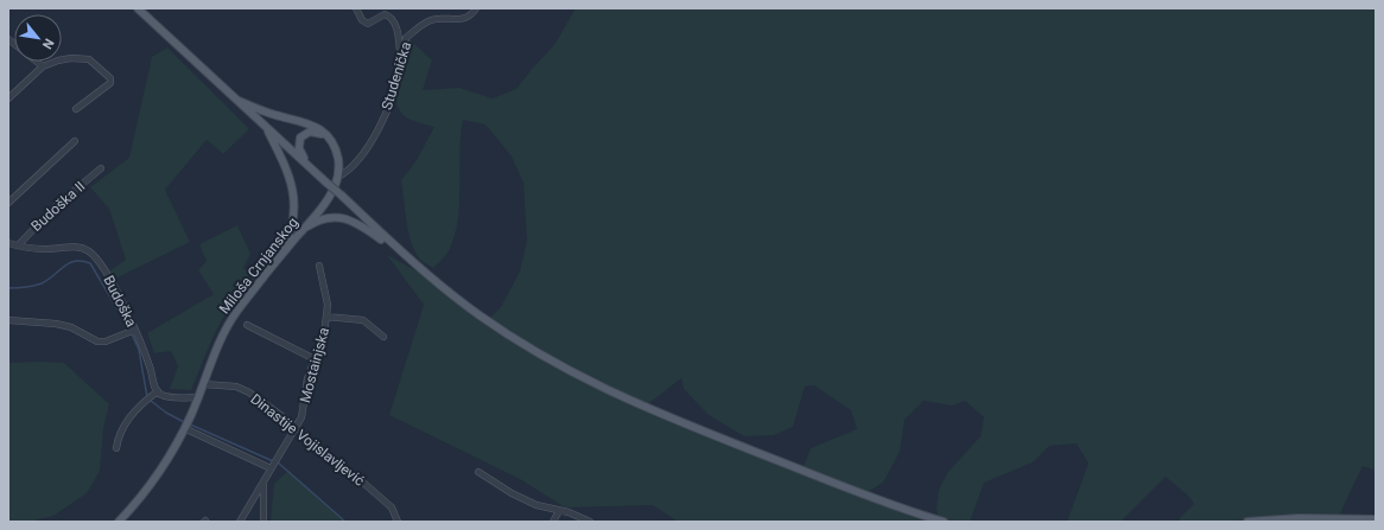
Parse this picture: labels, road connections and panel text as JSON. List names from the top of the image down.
{
  "streets": {
    "main road": ["Miloša Crnjanskog"],
    "street": [
      "Studenička",
      "Budoška II",
      "Budoška",
      "Mostainjska",
      "Dinastije Vojislavljević"
    ]
  },
  "crossings": [
    ["Studenička", "Miloša Crnjanskog"],
    ["Budoška II", "Budoška"],
    ["Miloša Crnjanskog", "Dinastije Vojislavljević"],
    ["Mostainjska", "Dinastije Vojislavljević"]
  ],
  "north": "bottom right"
}
